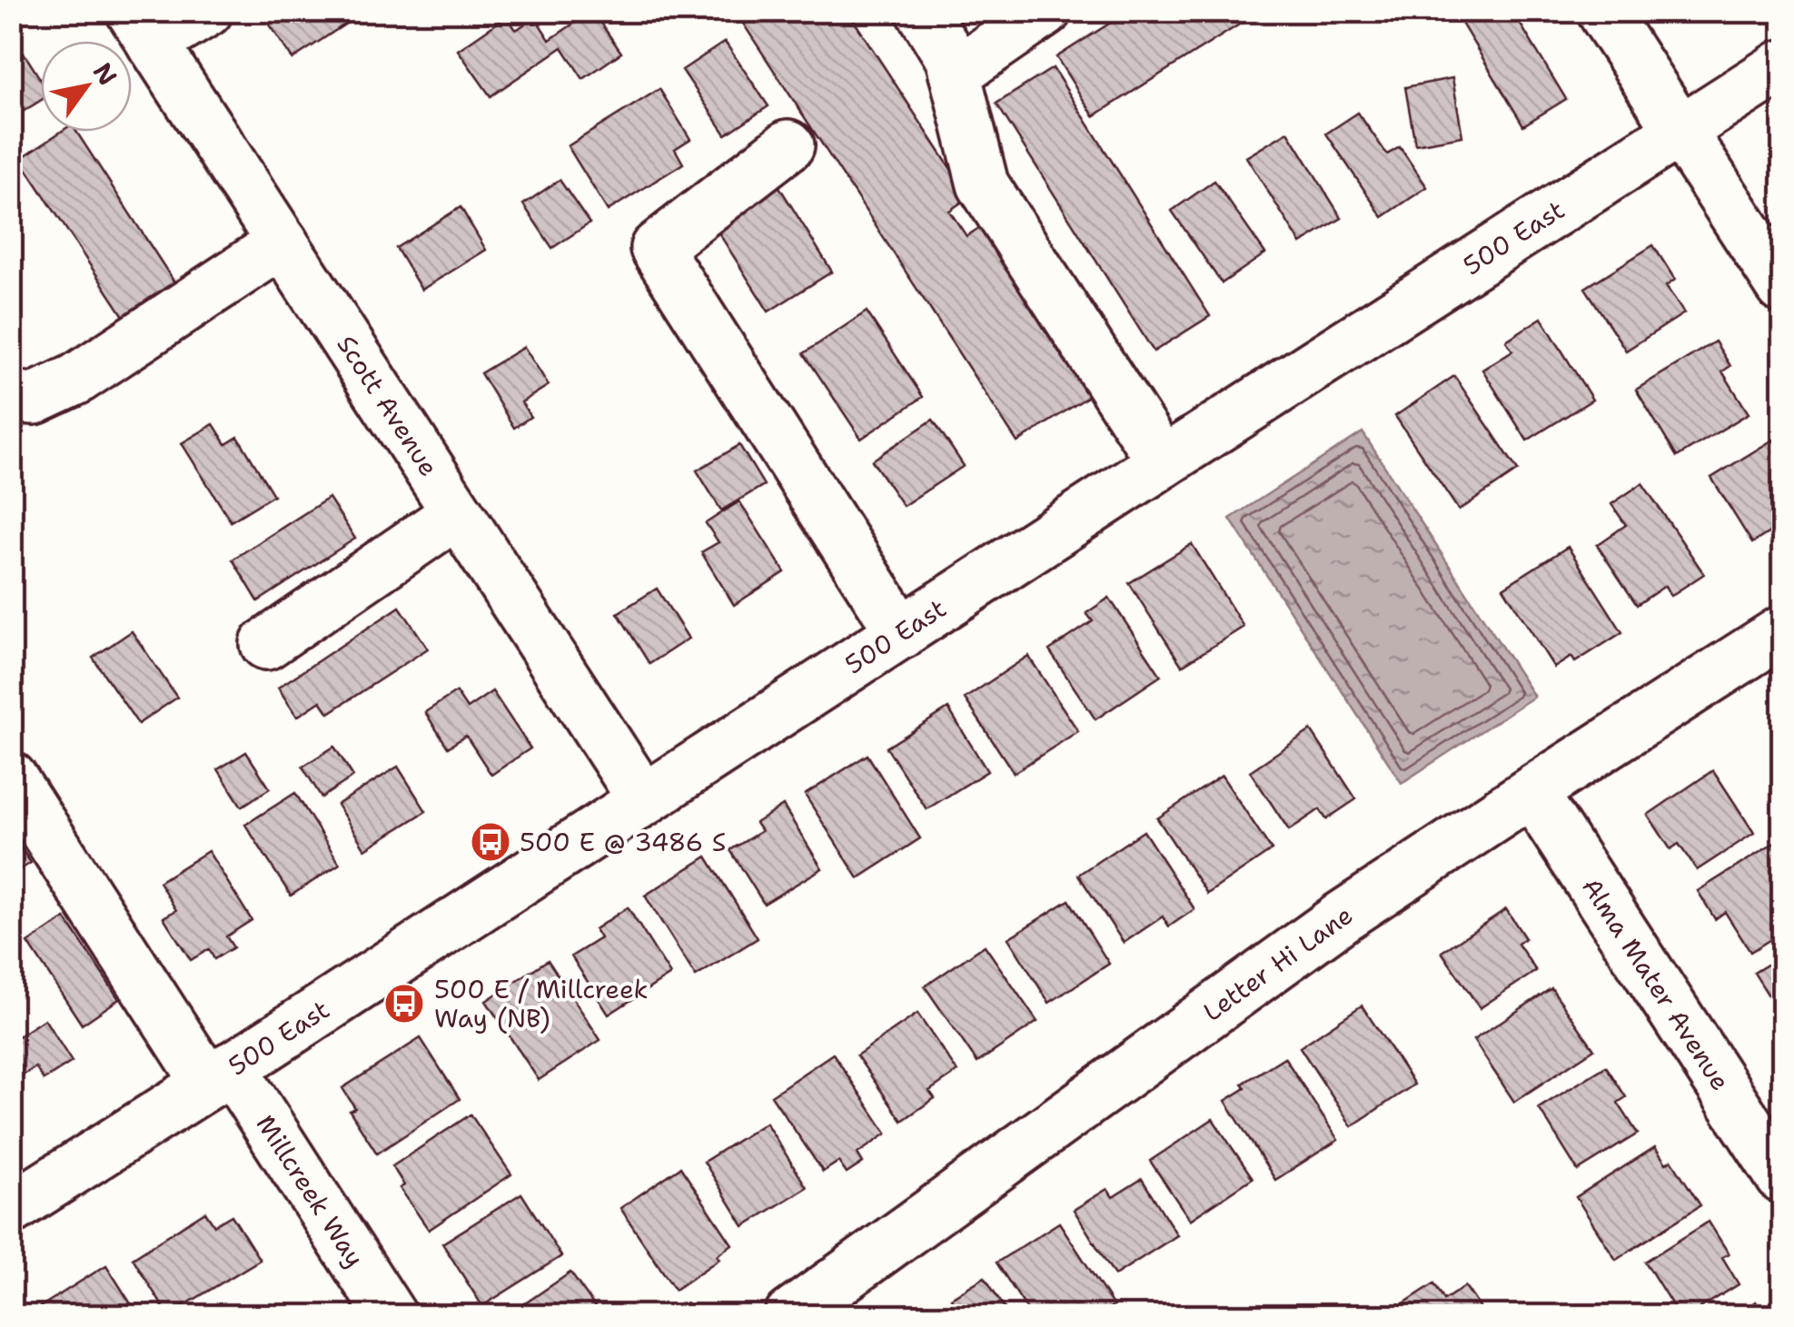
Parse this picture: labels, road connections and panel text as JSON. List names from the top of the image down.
{
  "streets": {
    "street": [
      "500 East",
      "Scott Avenue",
      "Letter Hi Lane",
      "Alma Mater Avenue",
      "Millcreek Way"
    ]
  },
  "crossings": [
    ["500 East", "Scott Avenue"],
    ["500 East", "Millcreek Way"],
    ["Letter Hi Lane", "Alma Mater Avenue"]
  ],
  "places": {
    "bus stop": ["500 E @ 3486 S", "500 E / Millcreek Way (NB)"]
  },
  "north": "top right"
}
